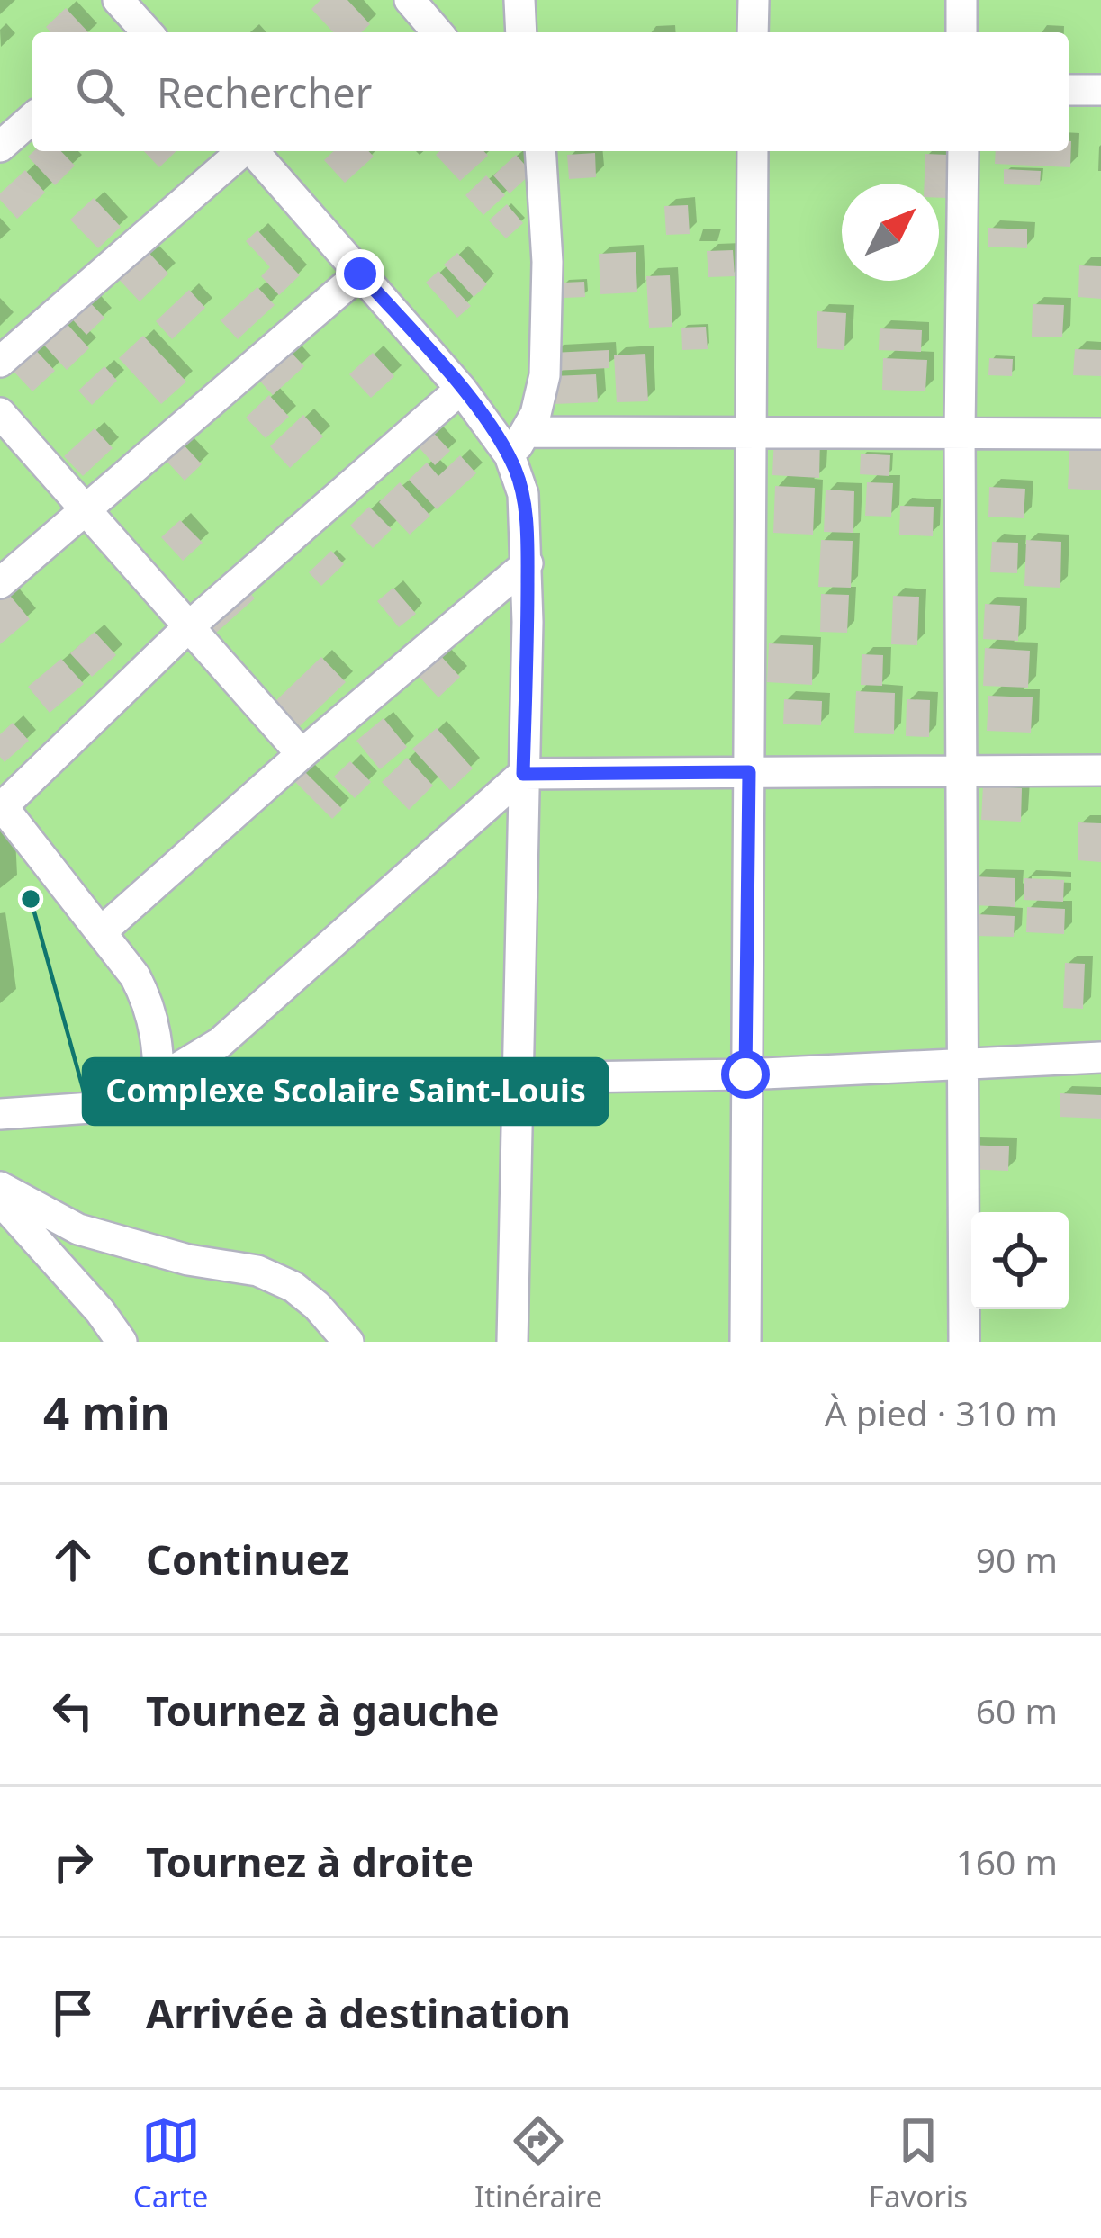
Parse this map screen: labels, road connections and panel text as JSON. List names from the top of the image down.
{
  "places": ["Complexe Scolaire Saint-Louis"],
  "north": "top right",
  "page": {
    "search": "Rechercher",
    "heading": ["4 min", "À pied · 310 m"],
    "list": [
      ["Continuez", "90 m"],
      ["Tournez à gauche", "60 m"],
      ["Tournez à droite", "160 m"],
      "Arrivée à destination"
    ],
    "nav": ["Carte", "Itinéraire", "Favoris"]
  }
}
